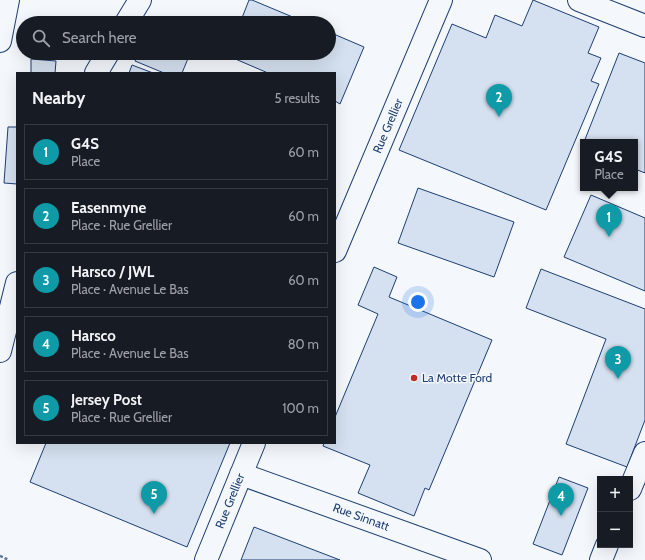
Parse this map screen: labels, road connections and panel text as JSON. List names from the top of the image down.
{
  "streets": {
    "street": ["Rue Grellier", "Rue Sinnatt"]
  },
  "crossings": [
    ["Rue Grellier", "Rue Sinnatt"]
  ],
  "places": ["La Motte Ford"],
  "page": {
    "search": "Search here",
    "heading": ["Nearby", "5 results"],
    "pins": [
      "2",
      "1",
      "3",
      "5",
      "4"
    ],
    "list": [
      {
        "mark": "1",
        "name": "G4S",
        "note": "Place",
        "value": "60 m"
      },
      {
        "mark": "2",
        "name": "Easenmyne",
        "note": "Place · Rue Grellier",
        "value": "60 m"
      },
      {
        "mark": "3",
        "name": "Harsco / JWL",
        "note": "Place · Avenue Le Bas",
        "value": "60 m"
      },
      {
        "mark": "4",
        "name": "Harsco",
        "note": "Place · Avenue Le Bas",
        "value": "80 m"
      },
      {
        "mark": "5",
        "name": "Jersey Post",
        "note": "Place · Rue Grellier",
        "value": "100 m"
      }
    ],
    "popup": ["G4S", "Place"],
    "map_buttons": ["+", "−"]
  }
}
